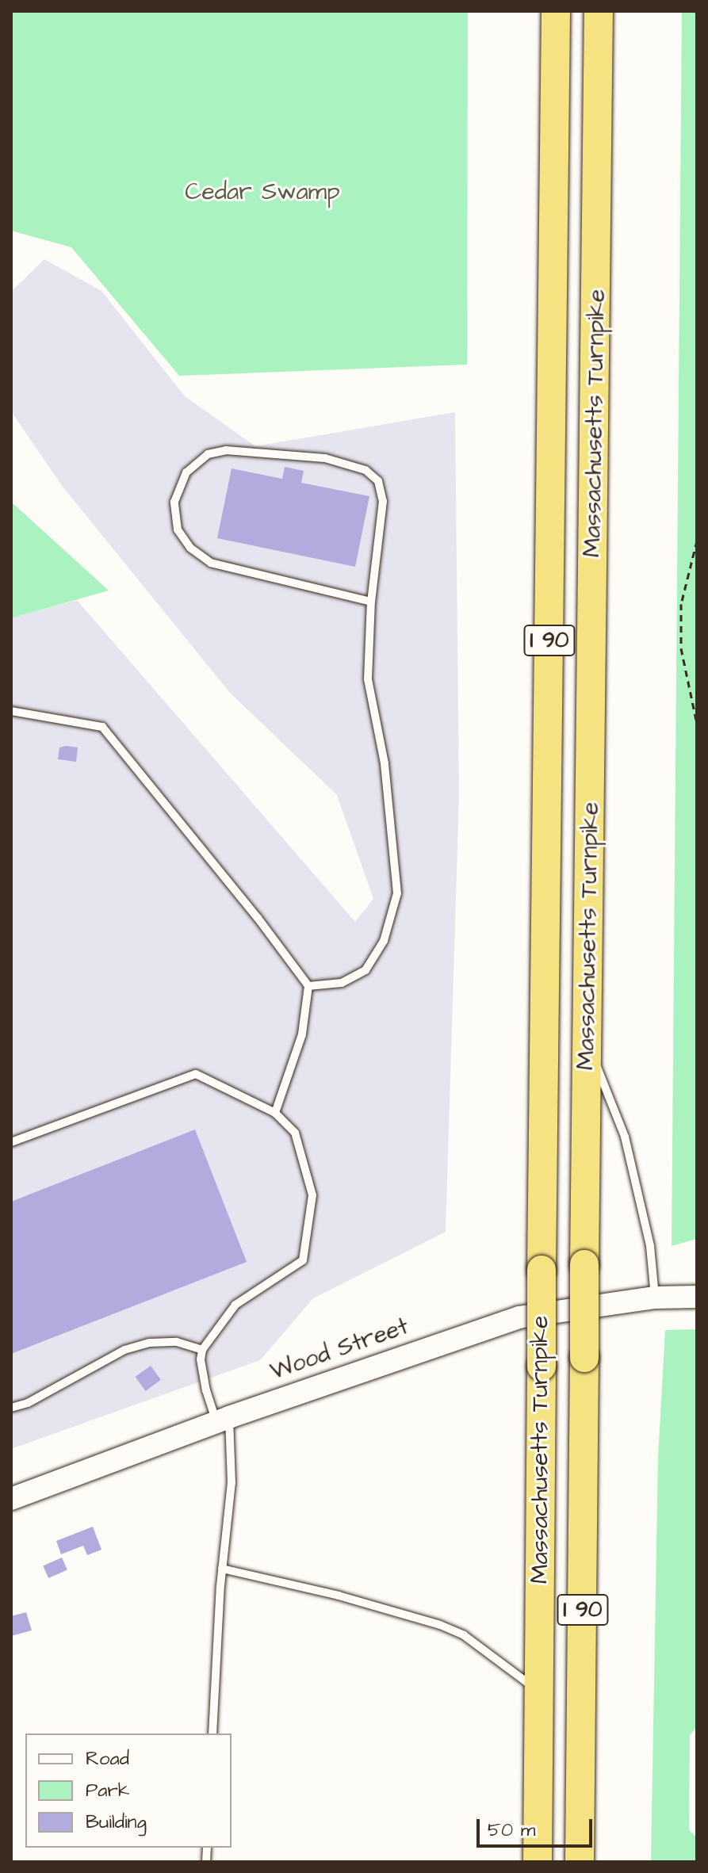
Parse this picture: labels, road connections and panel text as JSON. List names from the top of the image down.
{
  "streets": {
    "highway": ["Massachusetts Turnpike", "I 90"],
    "main road": ["Wood Street"]
  },
  "parks": ["Cedar Swamp"],
  "legend": ["Road", "Park", "Building"],
  "scale_bar": "50 m"
}
